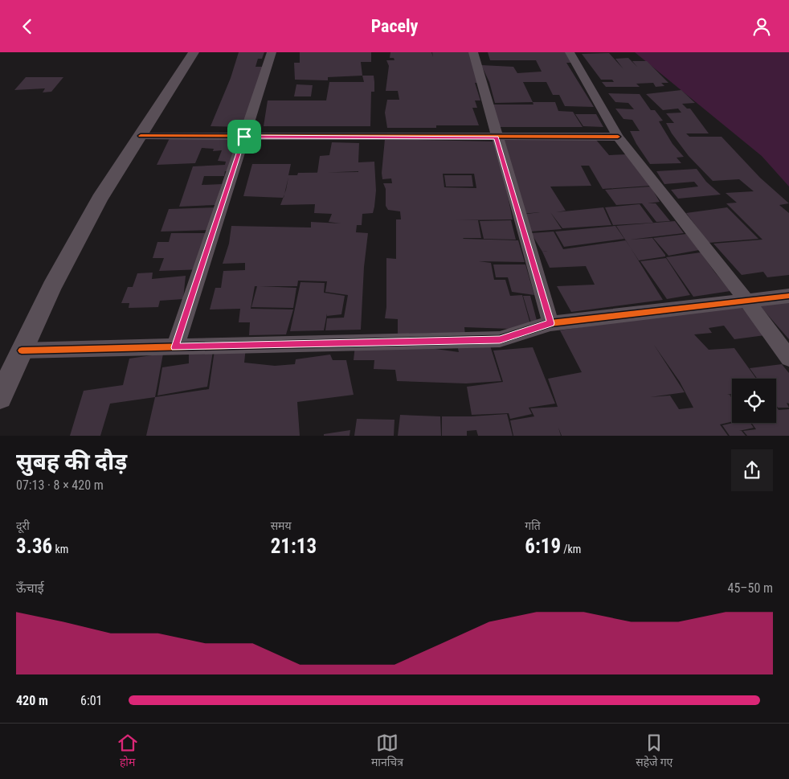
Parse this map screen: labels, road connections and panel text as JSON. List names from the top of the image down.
{
  "page": {
    "header": "Pacely",
    "heading": ["सुबह की दौड़", "07:13 · 8 × 420 m"],
    "stats": [
      ["दूरी", "3.36 km"],
      ["समय", "21:13"],
      ["गति", "6:19 /km"]
    ],
    "chart": ["ऊँचाई", "45–50 m"],
    "list": [
      {
        "name": "420 m",
        "note": "6:01"
      }
    ],
    "tabs": ["होम", "मानचित्र", "सहेजे गए"]
  }
}
